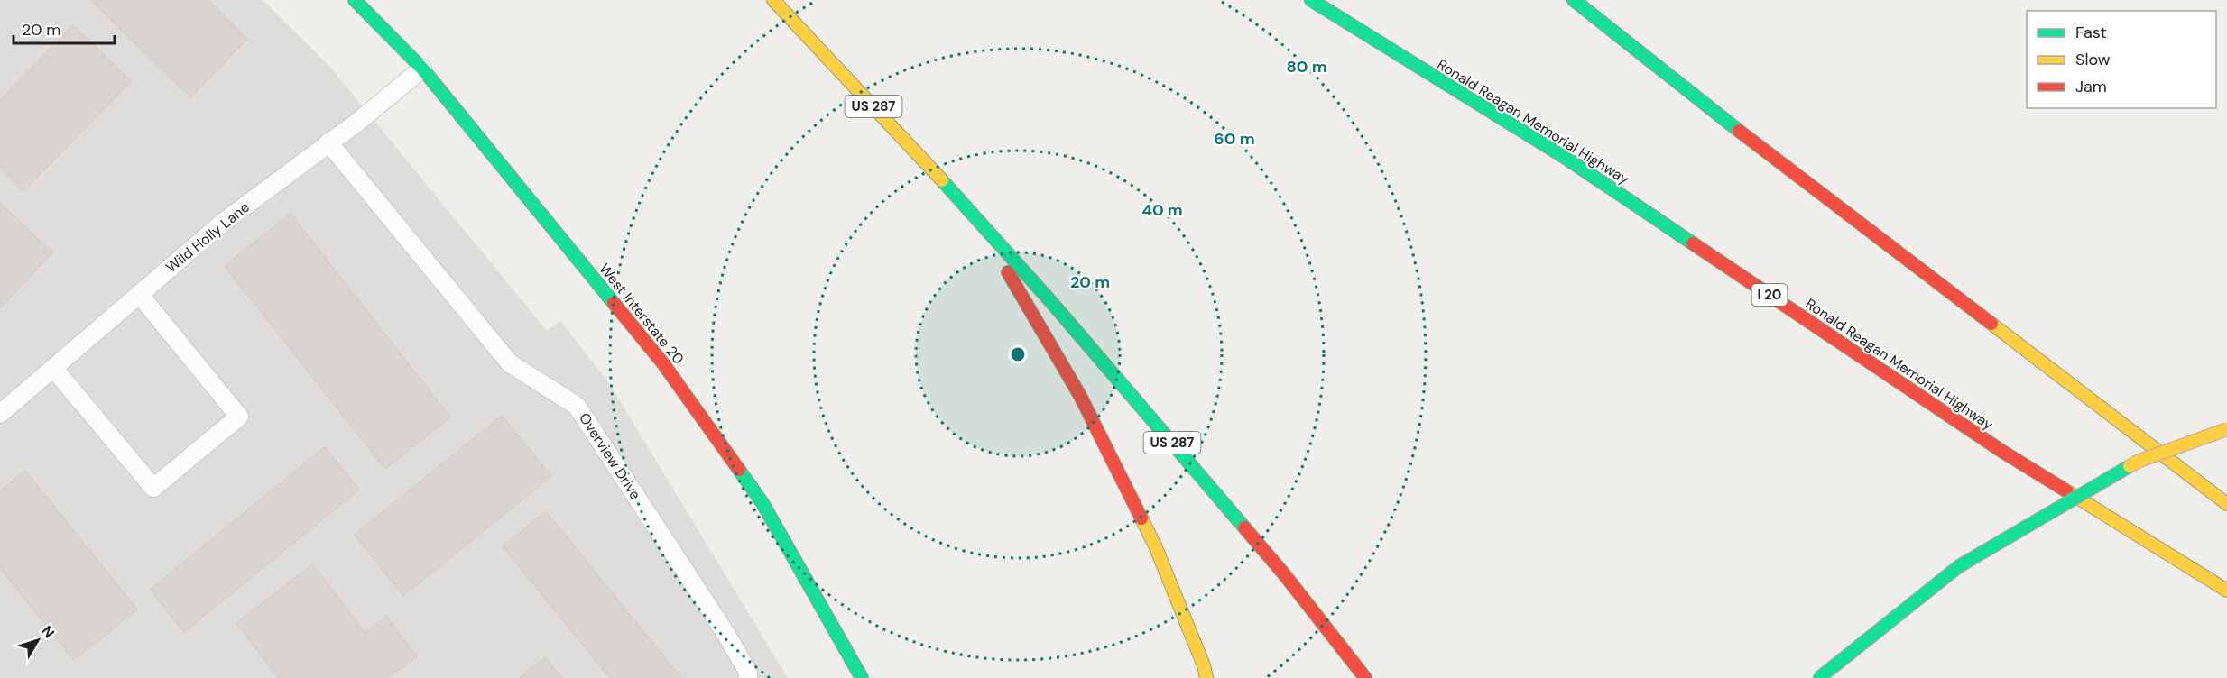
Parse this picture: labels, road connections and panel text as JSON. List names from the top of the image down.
{
  "streets": {
    "main road": [
      "US 287",
      "Ronald Reagan Memorial Highway",
      "I 20",
      "West Interstate 20"
    ],
    "lane": ["Wild Holly Lane", "Overview Drive"]
  },
  "crossings": [
    ["Wild Holly Lane", "West Interstate 20"],
    ["Wild Holly Lane", "Overview Drive"]
  ],
  "legend": ["Fast", "Slow", "Jam"],
  "scale_bar": "20 m",
  "north": "top right",
  "rings": [
    "80 m",
    "60 m",
    "40 m",
    "20 m"
  ]
}
